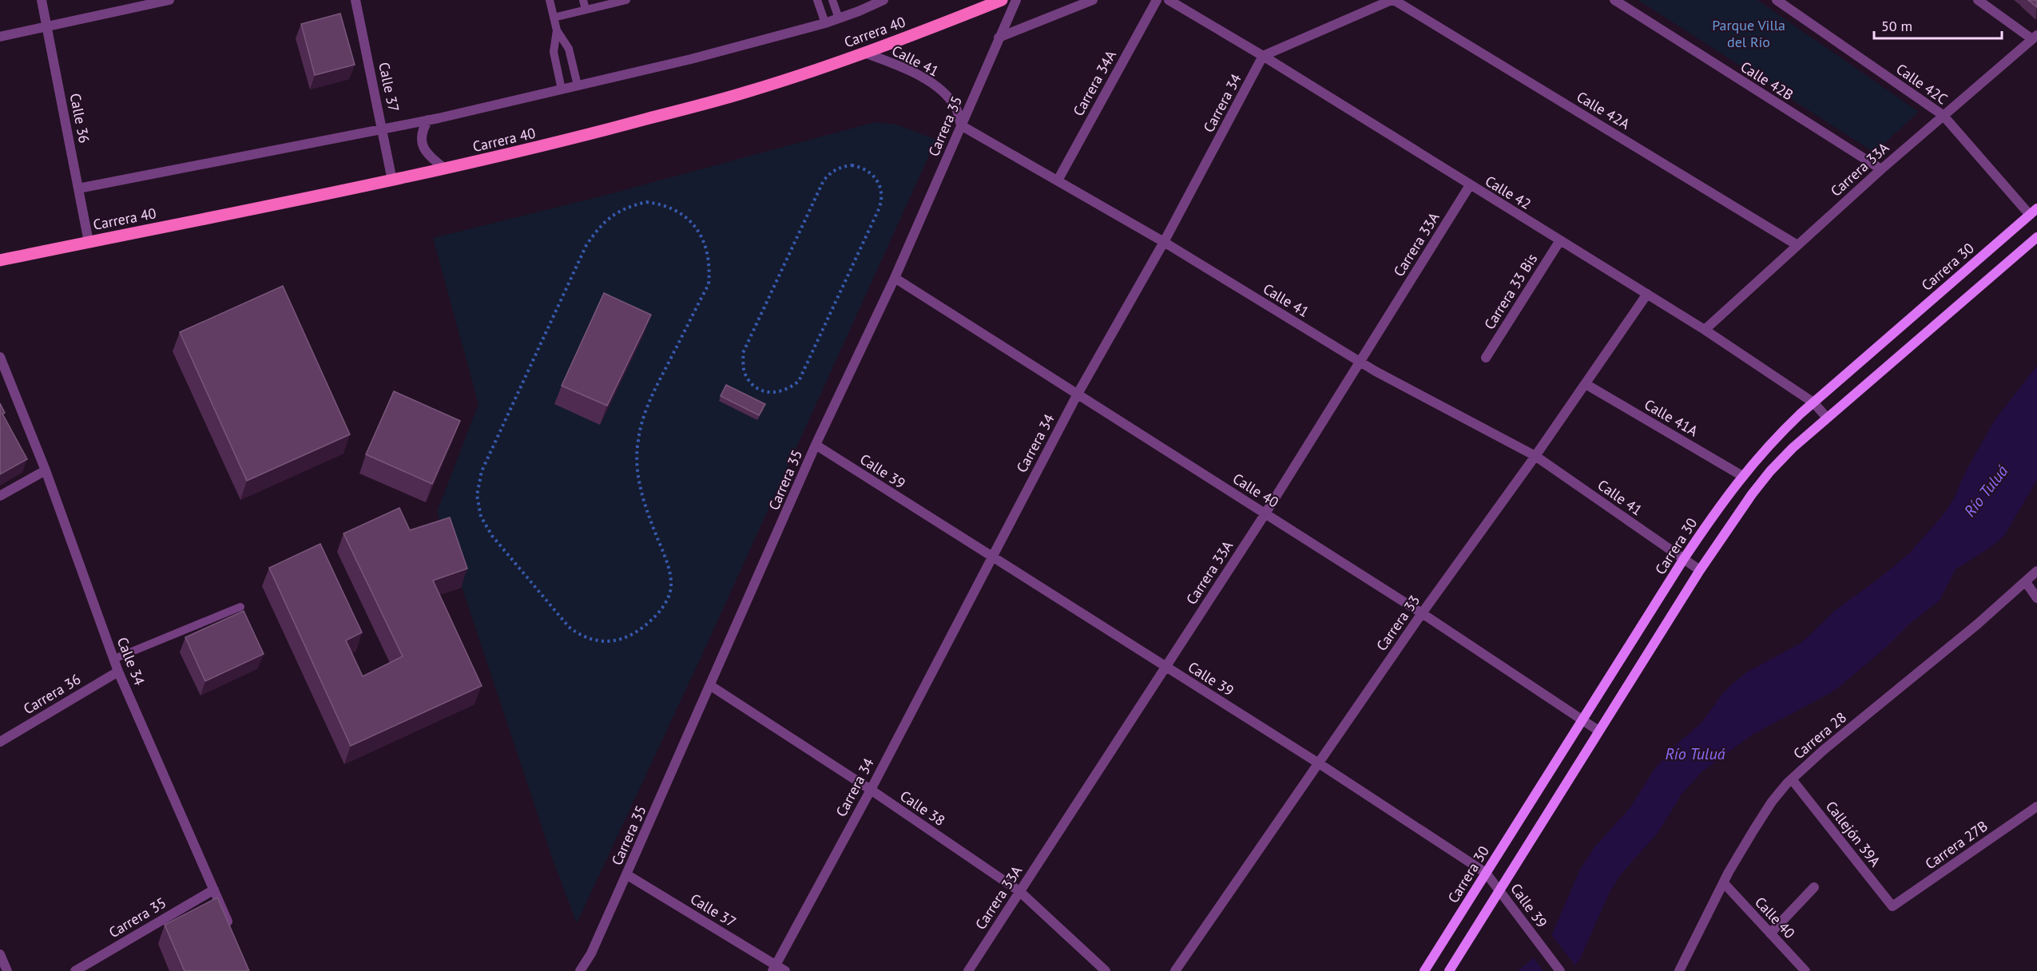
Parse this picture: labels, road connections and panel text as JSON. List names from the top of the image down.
{
  "streets": {
    "main road": ["Carrera 40", "Carrera 30"],
    "street": [
      "Calle 41",
      "Calle 42B",
      "Carrera 34A",
      "Calle 42C",
      "Calle 37",
      "Carrera 34",
      "Calle 42A",
      "Calle 36",
      "Carrera 35",
      "Carrera 33A",
      "Calle 42",
      "Carrera 33 Bis",
      "Calle 41A",
      "Calle 39",
      "Calle 40",
      "Carrera 33",
      "Calle 34",
      "Carrera 36",
      "Carrera 28",
      "Calle 38",
      "Callejón 39A",
      "Carrera 27B"
    ]
  },
  "crossings": [
    ["Carrera 40", "Calle 41"],
    ["Carrera 40", "Calle 37"],
    ["Carrera 40", "Calle 36"],
    ["Calle 41", "Carrera 34A"],
    ["Calle 41", "Carrera 34"],
    ["Calle 41", "Carrera 35"],
    ["Calle 41", "Carrera 33A"],
    ["Calle 41", "Carrera 30"],
    ["Calle 41", "Carrera 33"],
    ["Calle 42B", "Carrera 33A"],
    ["Calle 42C", "Carrera 33A"],
    ["Calle 42C", "Carrera 30"],
    ["Calle 37", "Carrera 34"],
    ["Calle 37", "Carrera 35"],
    ["Carrera 34", "Calle 42"],
    ["Carrera 34", "Calle 39"],
    ["Carrera 34", "Calle 40"],
    ["Carrera 34", "Calle 38"],
    ["Calle 42A", "Carrera 33A"],
    ["Carrera 35", "Calle 39"],
    ["Carrera 35", "Calle 40"],
    ["Carrera 35", "Calle 34"],
    ["Carrera 35", "Calle 38"],
    ["Carrera 33A", "Calle 42"],
    ["Carrera 33A", "Calle 39"],
    ["Carrera 33A", "Calle 40"],
    ["Carrera 33A", "Calle 38"],
    ["Calle 42", "Carrera 30"],
    ["Calle 42", "Carrera 33 Bis"],
    ["Calle 42", "Carrera 33"],
    ["Carrera 30", "Calle 41A"],
    ["Carrera 30", "Calle 39"],
    ["Carrera 30", "Calle 40"],
    ["Calle 41A", "Carrera 33"],
    ["Calle 39", "Carrera 33"],
    ["Calle 40", "Carrera 33"],
    ["Calle 40", "Carrera 28"],
    ["Calle 34", "Carrera 36"],
    ["Carrera 28", "Callejón 39A"],
    ["Callejón 39A", "Carrera 27B"]
  ],
  "water": ["Río Tuluá"],
  "parks": ["Parque Villa del Río"],
  "scale_bar": "50 m"
}
